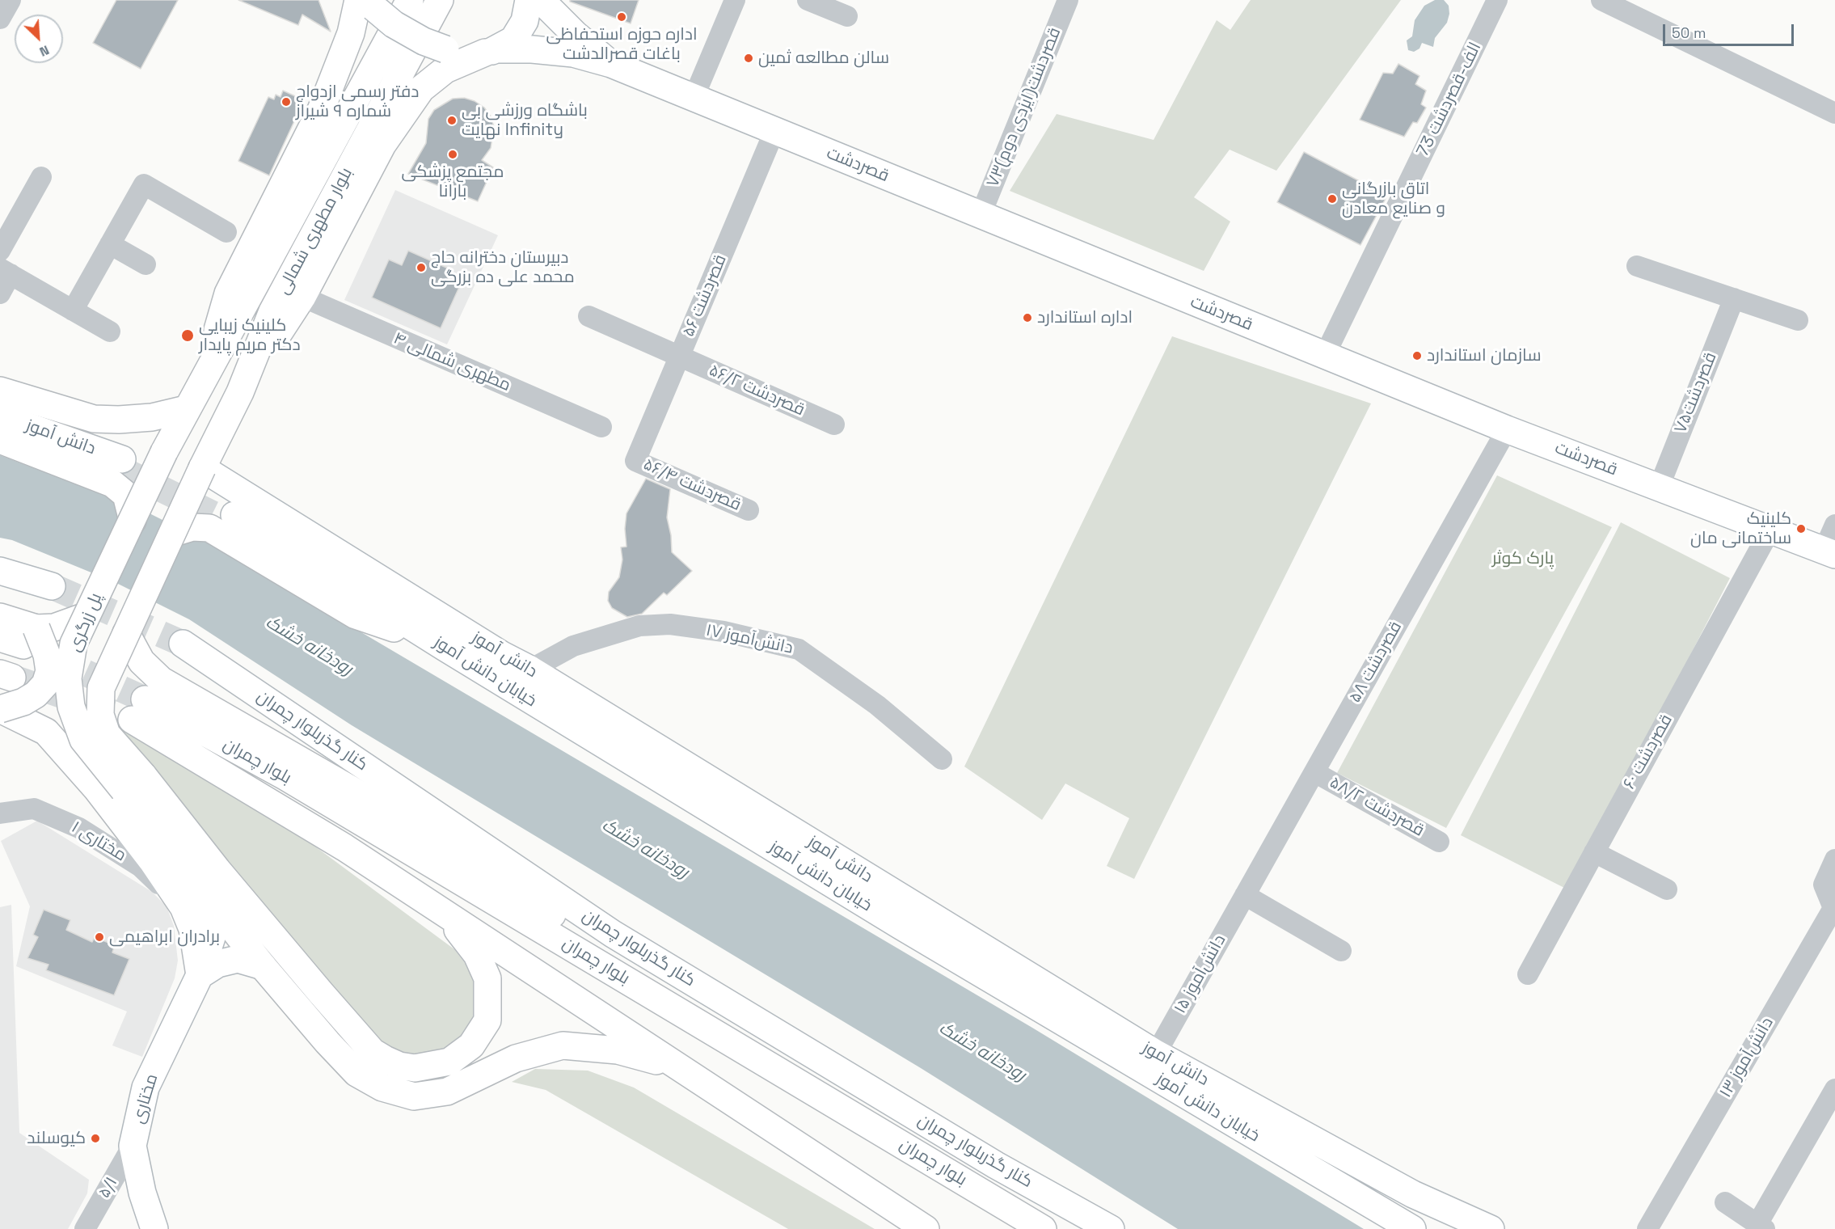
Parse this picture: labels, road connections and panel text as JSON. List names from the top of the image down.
{
  "streets": {
    "main road": [
      "قصردشت",
      "بلوار مطهرى شمالى",
      "دانش آموز",
      "پل زرگری",
      "خیابان دانش آموز",
      "کنار گذربلوار چمران",
      "بلوار چمران",
      "مختاری"
    ],
    "street": [
      "73 الف-قصردشت",
      "۷۳قصردشت(ایزدی دوم)",
      "۵۶ قصردشت",
      "۴ مطهری شمالی",
      "۵۶/۲ قصردشت",
      "قصردشت۷۵",
      "۵۶/۴ قصردشت",
      "دانش‌آموز ۱۷",
      "قصردشت ۵۸",
      "۶۰ قصردشت",
      "۵۸/۲ قصردشت",
      "۱ مختاری",
      "دانش‌آموز ۱۵",
      "دانش‌آموز ۱۳",
      "۵/۱"
    ]
  },
  "crossings": [
    ["73 الف-قصردشت", "قصردشت"],
    ["۷۳قصردشت(ایزدی دوم)", "قصردشت"],
    ["قصردشت", "۵۶ قصردشت"],
    ["قصردشت", "قصردشت۷۵"],
    ["قصردشت", "قصردشت ۵۸"],
    ["قصردشت", "۶۰ قصردشت"],
    ["بلوار مطهرى شمالى", "دانش آموز"],
    ["بلوار مطهرى شمالى", "پل زرگری"],
    ["۵۶ قصردشت", "۵۶/۲ قصردشت"],
    ["۵۶ قصردشت", "۵۶/۴ قصردشت"],
    ["دانش آموز", "دانش‌آموز ۱۷"],
    ["دانش آموز", "دانش‌آموز ۱۵"],
    ["قصردشت ۵۸", "۵۸/۲ قصردشت"],
    ["قصردشت ۵۸", "دانش‌آموز ۱۵"],
    ["مختاری", "۵/۱"]
  ],
  "water": ["رودخانه خشک"],
  "parks": ["پارک کوثر"],
  "places": [
    "اداره حوزه استحفاظی باغات قصرالدشت",
    "سالن مطالعه ثمین",
    "دفتر رسمی ازدواج شماره ۹ شیراز",
    "باشگاه ورزشی بی نهایت Infinity",
    "مجتمع پزشکی بارانا",
    "اتاق بازرگانی و صنایع معادن",
    "دبیرستان دخترانه حاج محمد علی ده بزرگی",
    "اداره استاندارد",
    "کلینیک زیبایی دکتر مریم پایدار",
    "سازمان استاندارد",
    "کلینیک ساختمانی مان",
    "برادران ابراهیمی",
    "کیوسلند"
  ],
  "scale_bar": "50 m",
  "north": "bottom right"
}
